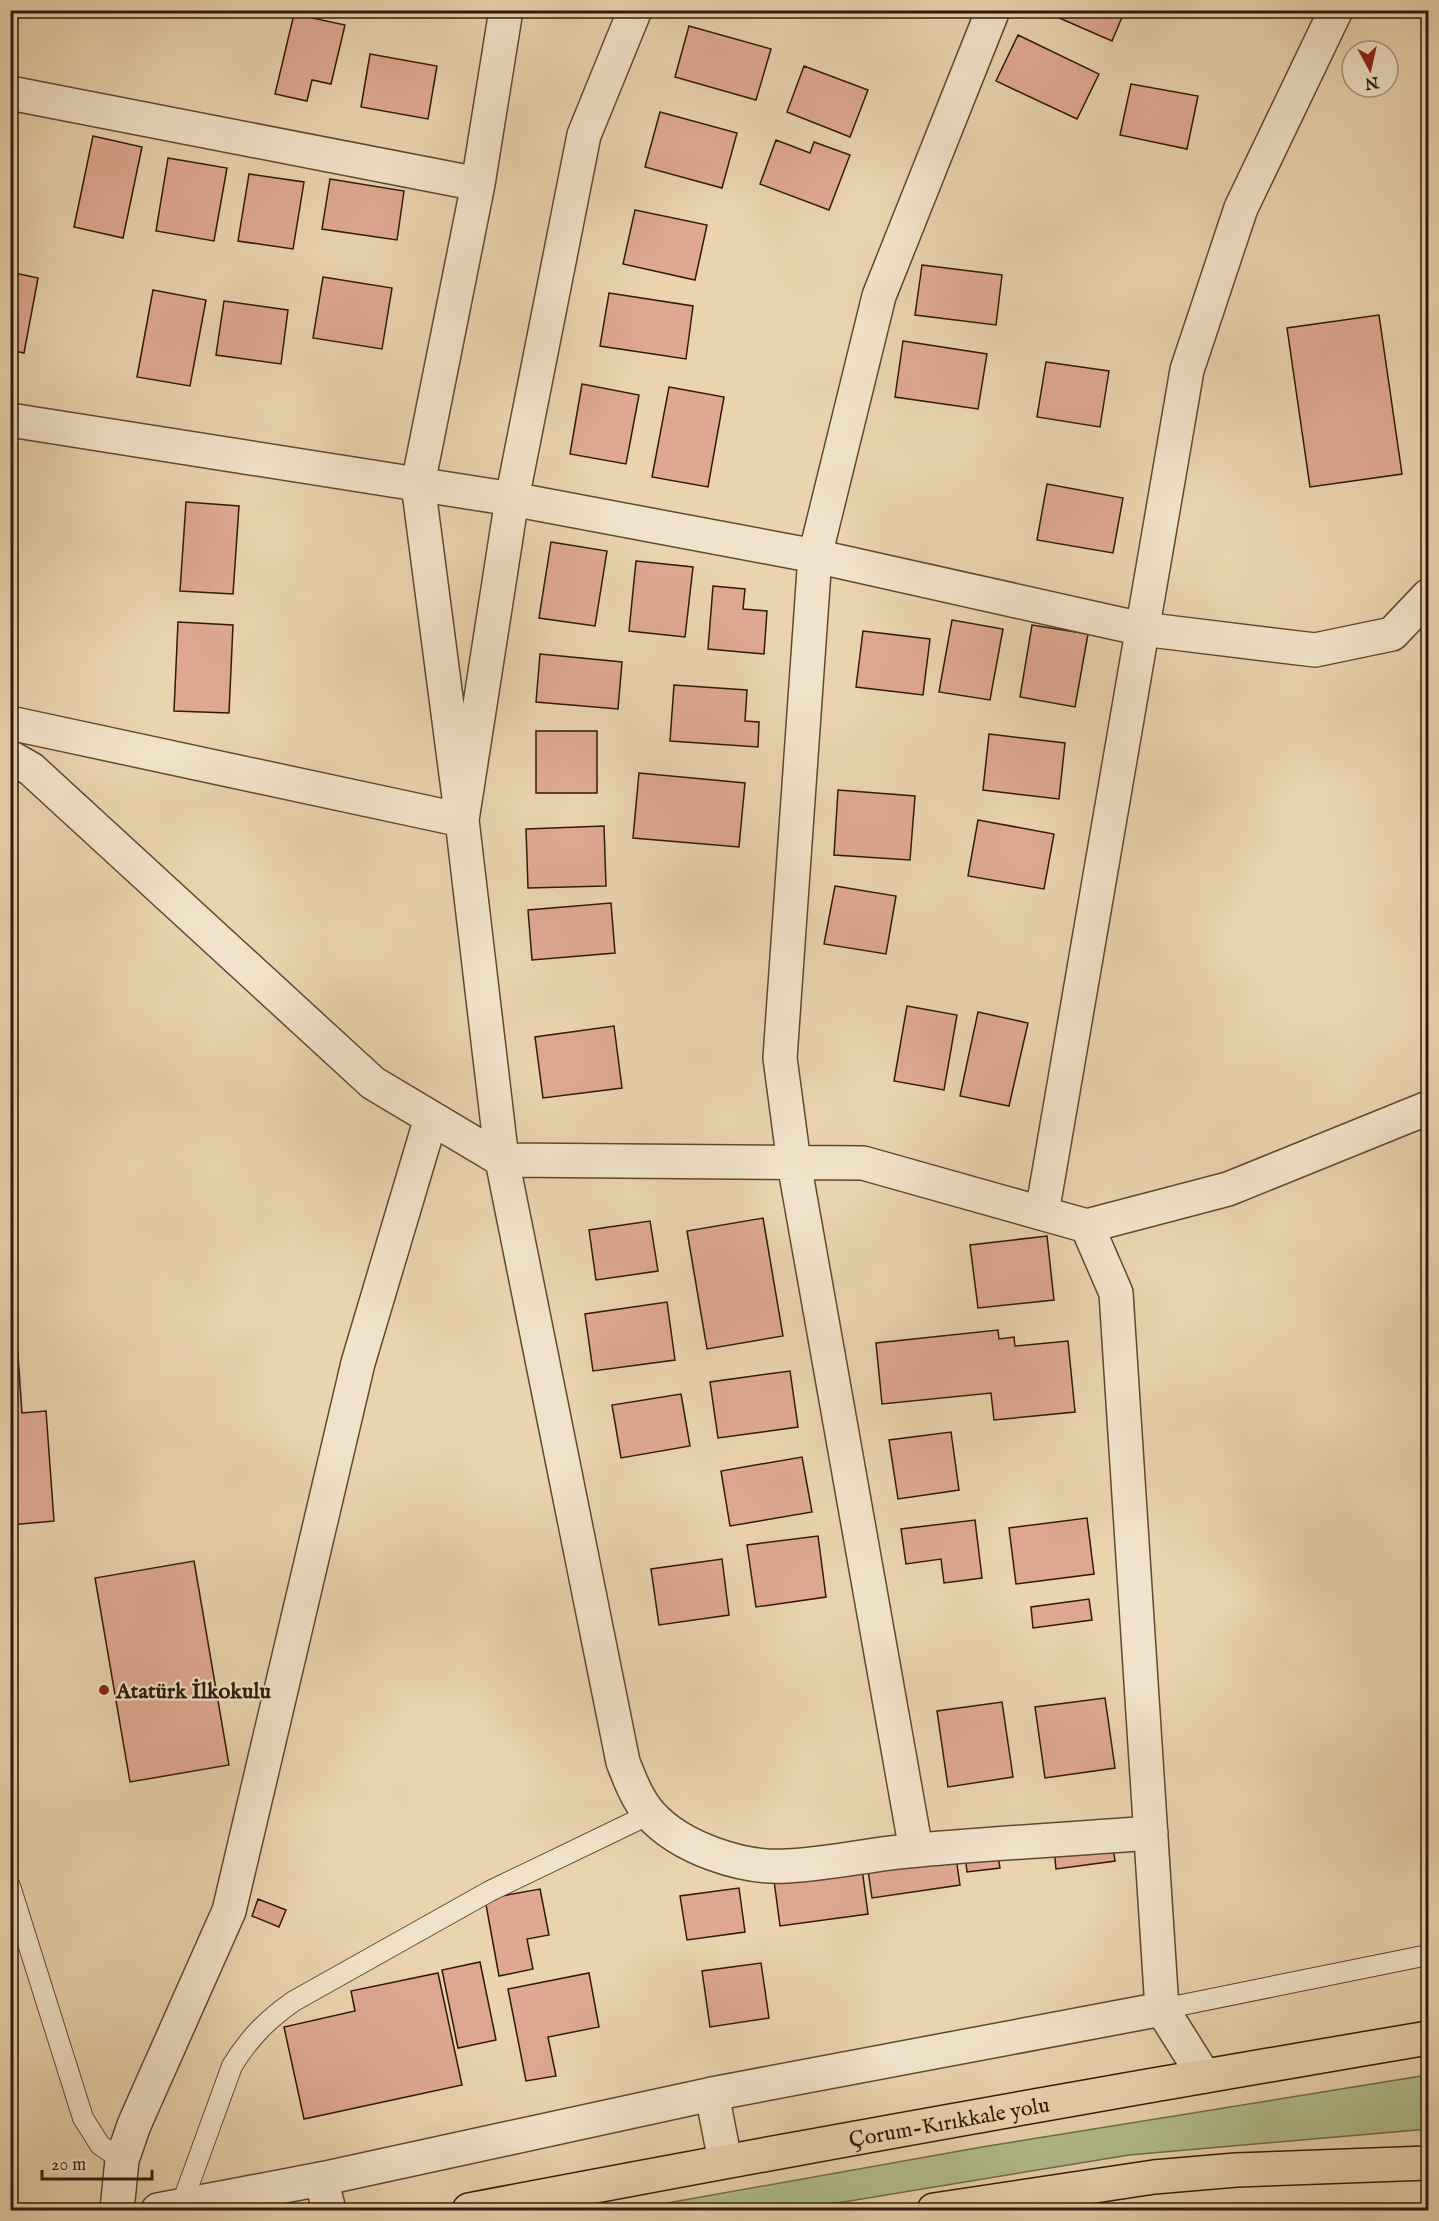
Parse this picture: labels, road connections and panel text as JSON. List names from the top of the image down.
{
  "streets": {
    "highway": ["Çorum-Kırıkkale yolu"]
  },
  "places": ["Atatürk İlkokulu"],
  "scale_bar": "20 m",
  "north": "bottom"
}
